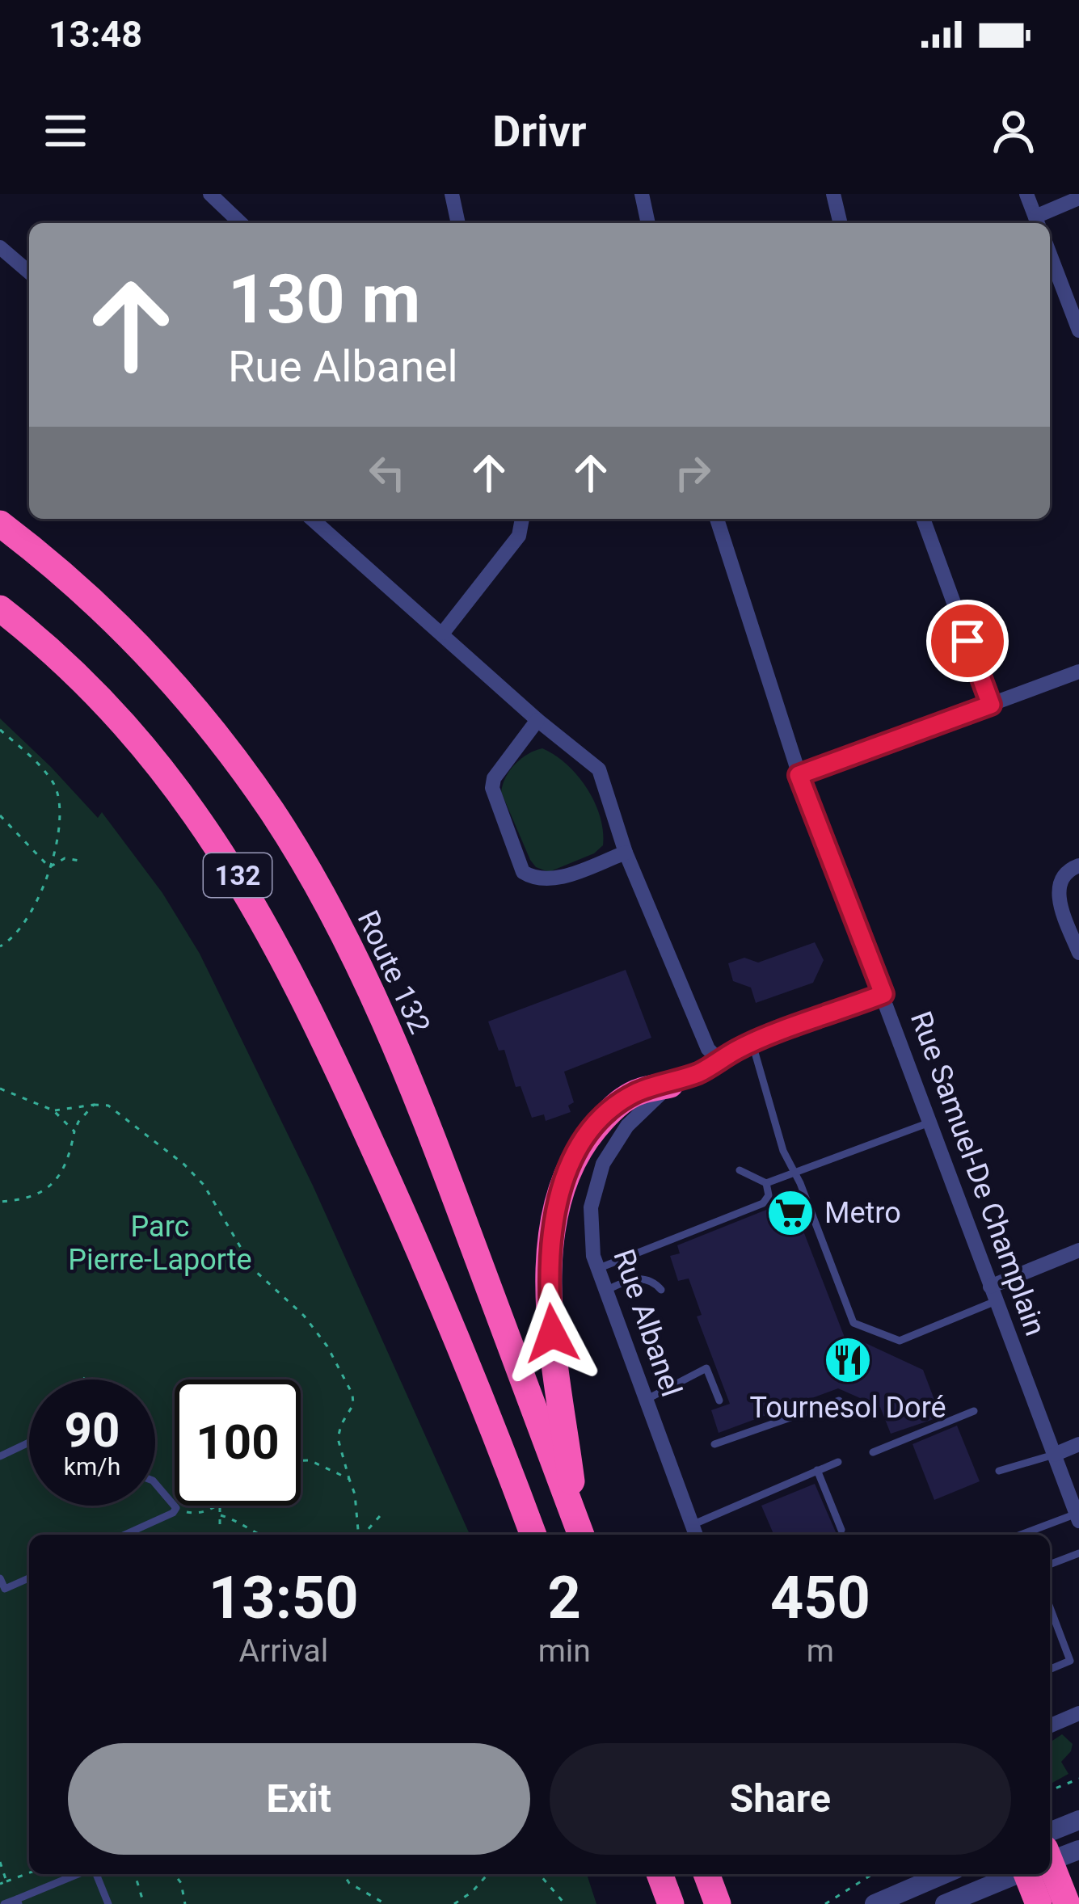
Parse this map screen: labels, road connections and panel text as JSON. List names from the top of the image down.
{
  "streets": {
    "highway": ["132", "Route 132"],
    "street": ["Rue Samuel-De Champlain", "Rue Albanel"]
  },
  "crossings": [
    ["Rue Samuel-De Champlain", "Rue Albanel"]
  ],
  "parks": ["Parc Pierre-Laporte"],
  "places": {
    "supermarket": ["Metro"],
    "restaurant": ["Tournesol Doré"]
  },
  "page": {
    "status": "13:48",
    "header": "Drivr",
    "turn": ["130 m", "Rue Albanel"],
    "speed": "90 km/h",
    "limit": "100",
    "eta": [
      "13:50",
      "Arrival",
      "2",
      "min",
      "450",
      "m"
    ],
    "buttons": ["Exit", "Share"]
  }
}
